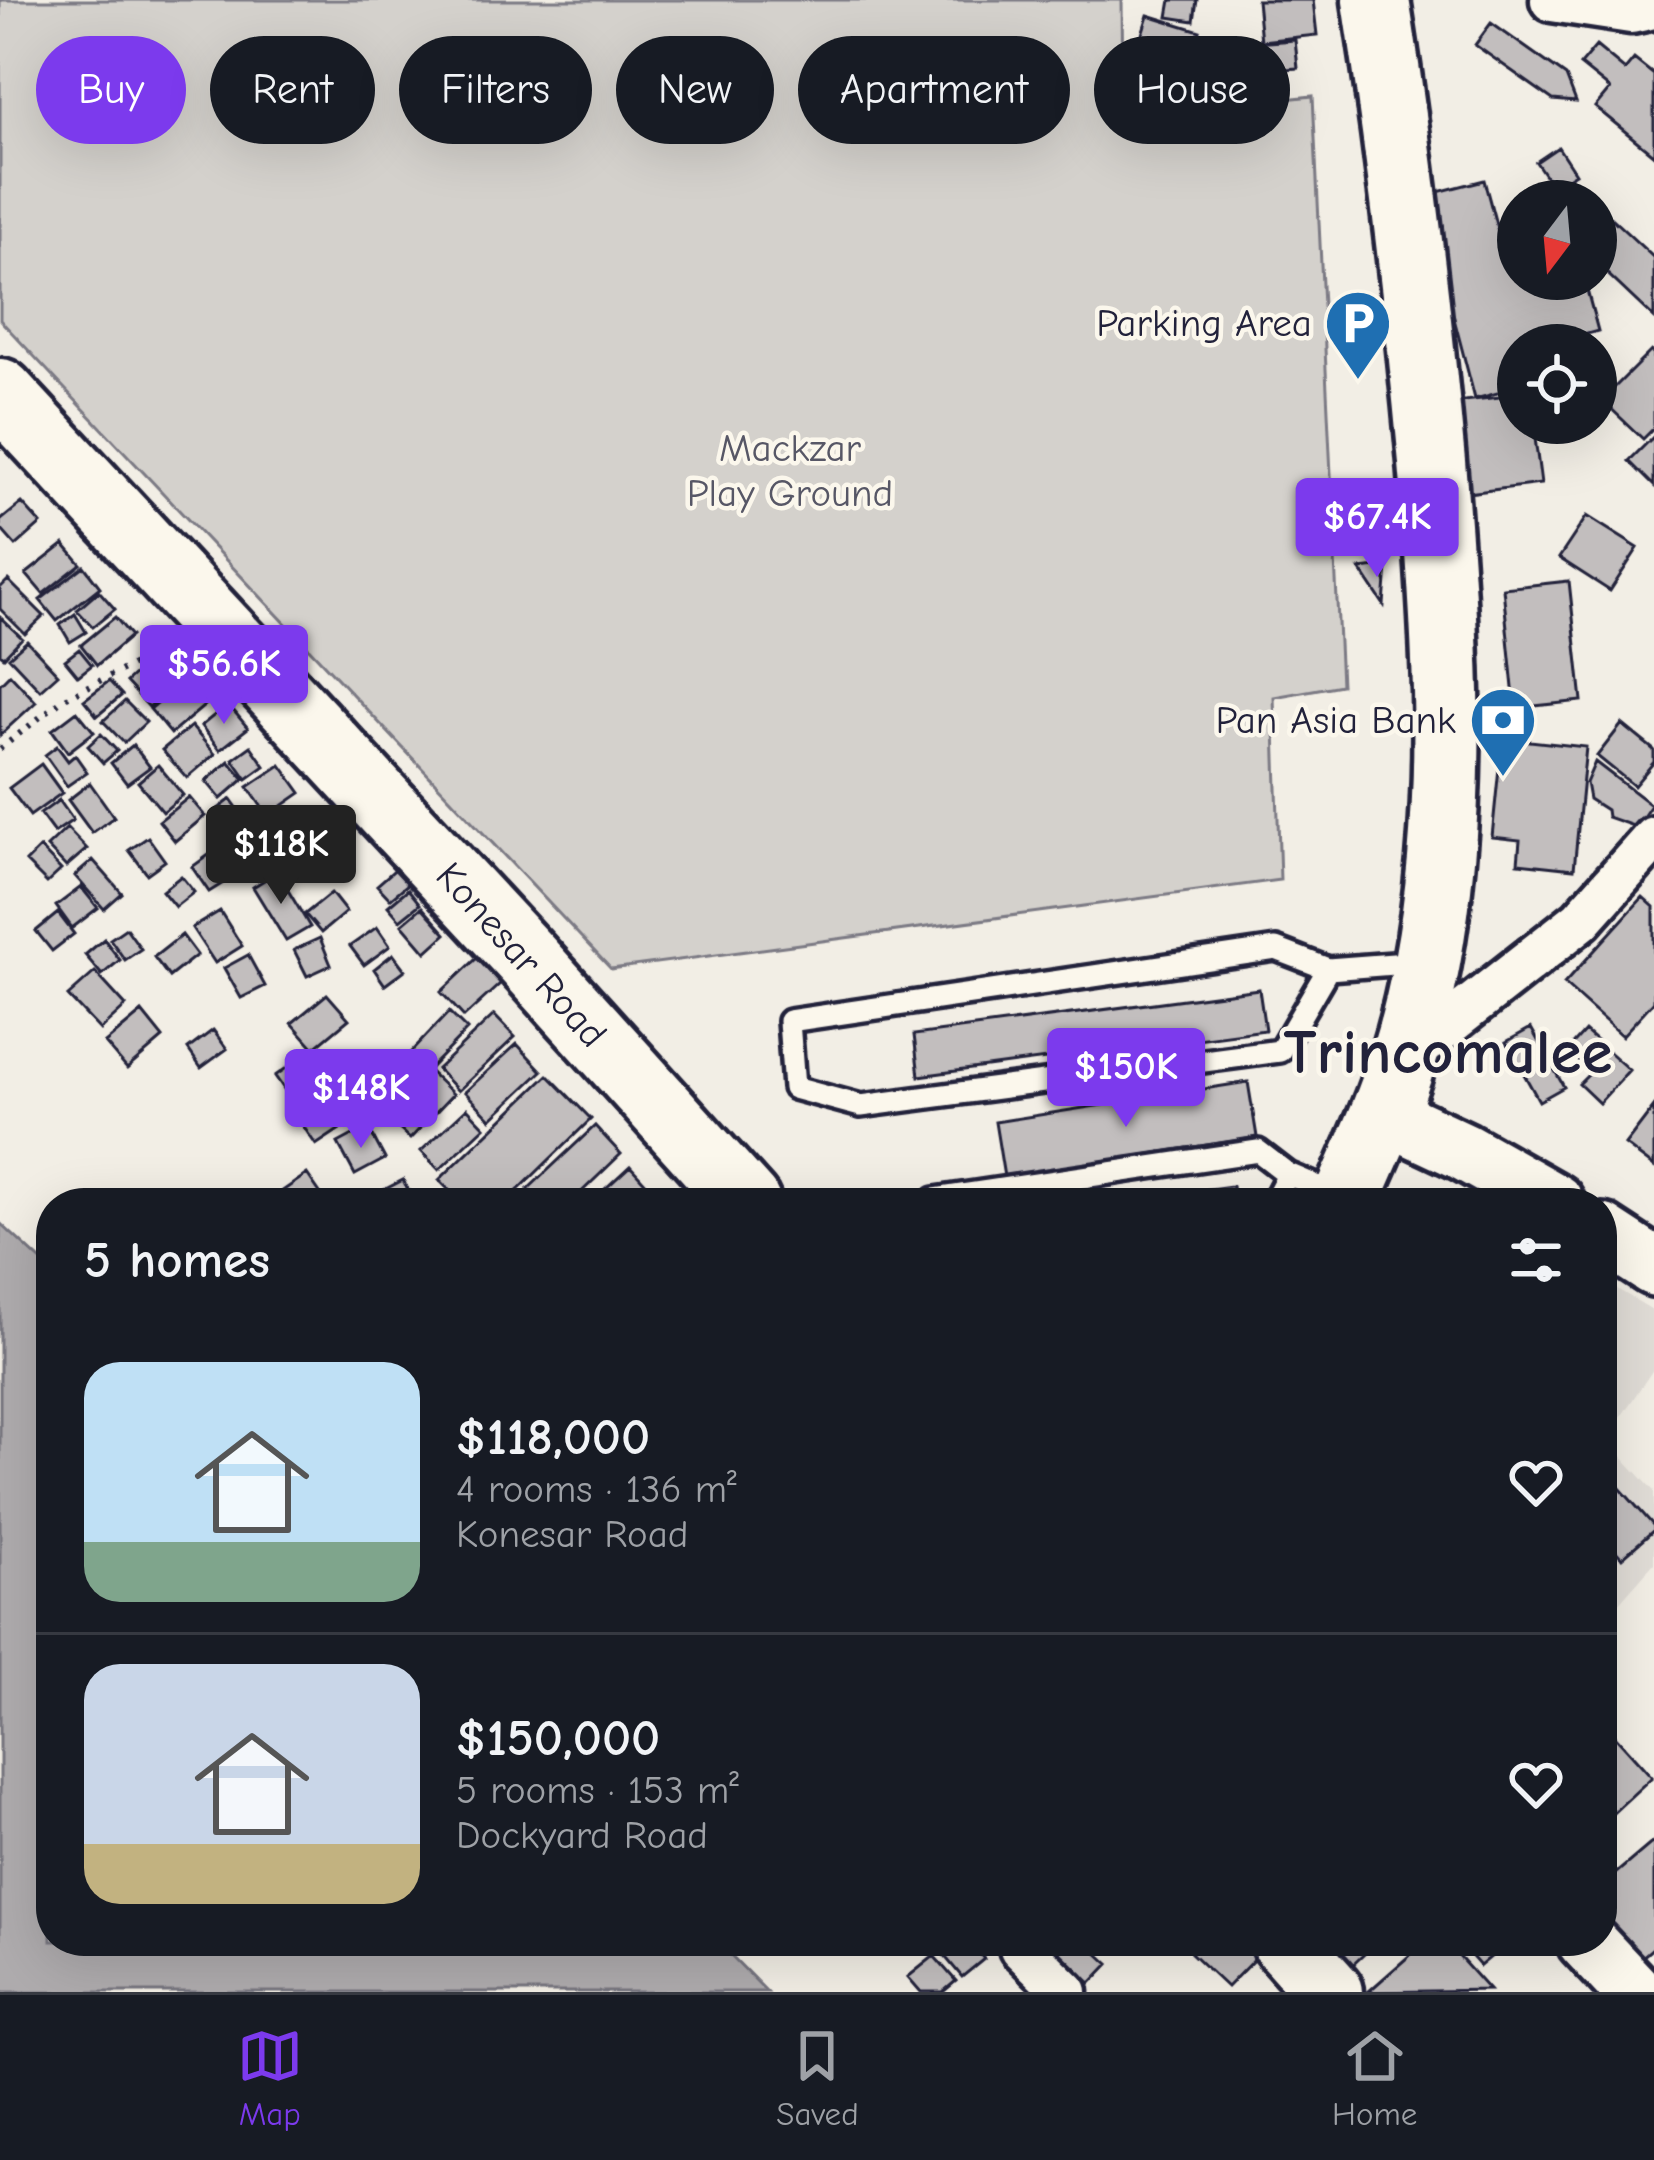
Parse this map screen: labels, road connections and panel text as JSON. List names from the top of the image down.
{
  "streets": {
    "main road": ["Konesar Road"]
  },
  "districts": ["Trincomalee"],
  "parks": ["Mackzar Play Ground"],
  "places": {
    "parking": ["Parking Area"],
    "bank": ["Pan Asia Bank"]
  },
  "north": "bottom",
  "page": {
    "chip": [
      "Buy",
      "Rent",
      "Filters",
      "New",
      "Apartment",
      "House"
    ],
    "price": [
      "$67.4K",
      "$56.6K",
      "$118K",
      "$150K",
      "$148K"
    ],
    "heading": "5 homes",
    "list": [
      {
        "name": "$118,000",
        "note": "4 rooms · 136 m² · Konesar Road"
      },
      {
        "name": "$150,000",
        "note": "5 rooms · 153 m² · Dockyard Road"
      }
    ],
    "tabs": ["Map", "Saved", "Home"]
  }
}
